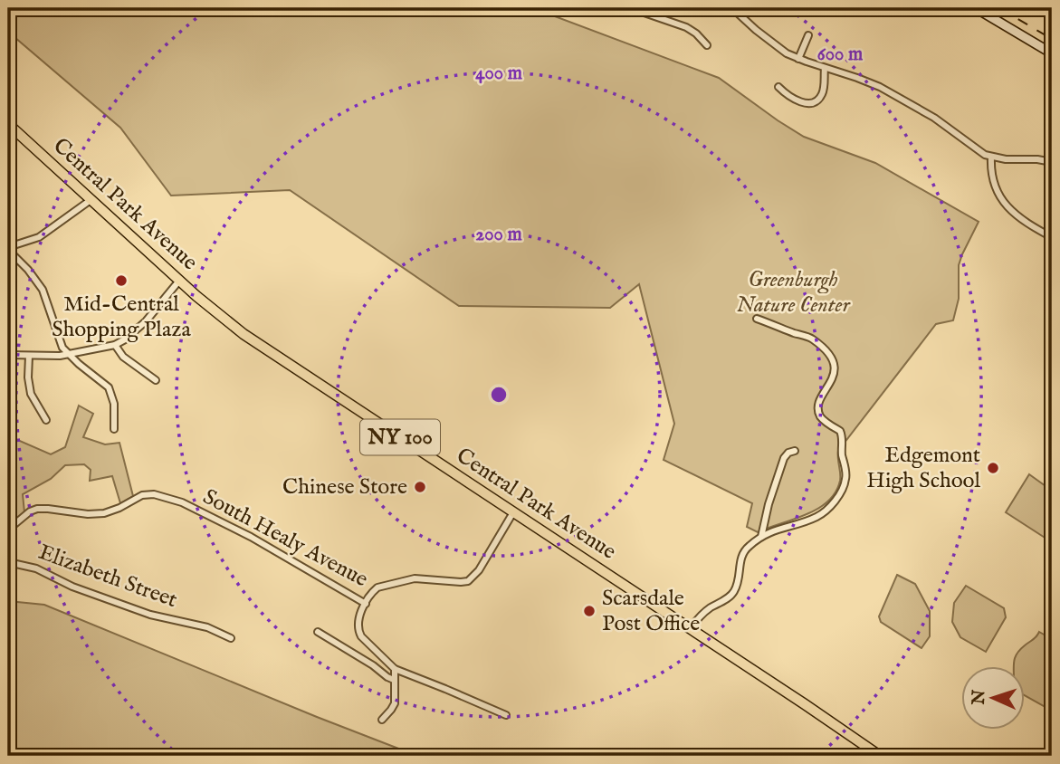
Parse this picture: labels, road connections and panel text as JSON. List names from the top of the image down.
{
  "streets": {
    "main road": ["Central Park Avenue", "NY 100"],
    "street": ["South Healy Avenue", "Elizabeth Street"]
  },
  "crossings": [
    ["Central Park Avenue", "South Healy Avenue"]
  ],
  "parks": ["Greenburgh Nature Center"],
  "places": [
    "Mid-Central Shopping Plaza",
    "Edgemont High School",
    "Chinese Store",
    "Scarsdale Post Office"
  ],
  "north": "left",
  "rings": ["600 m", "400 m", "200 m"]
}
